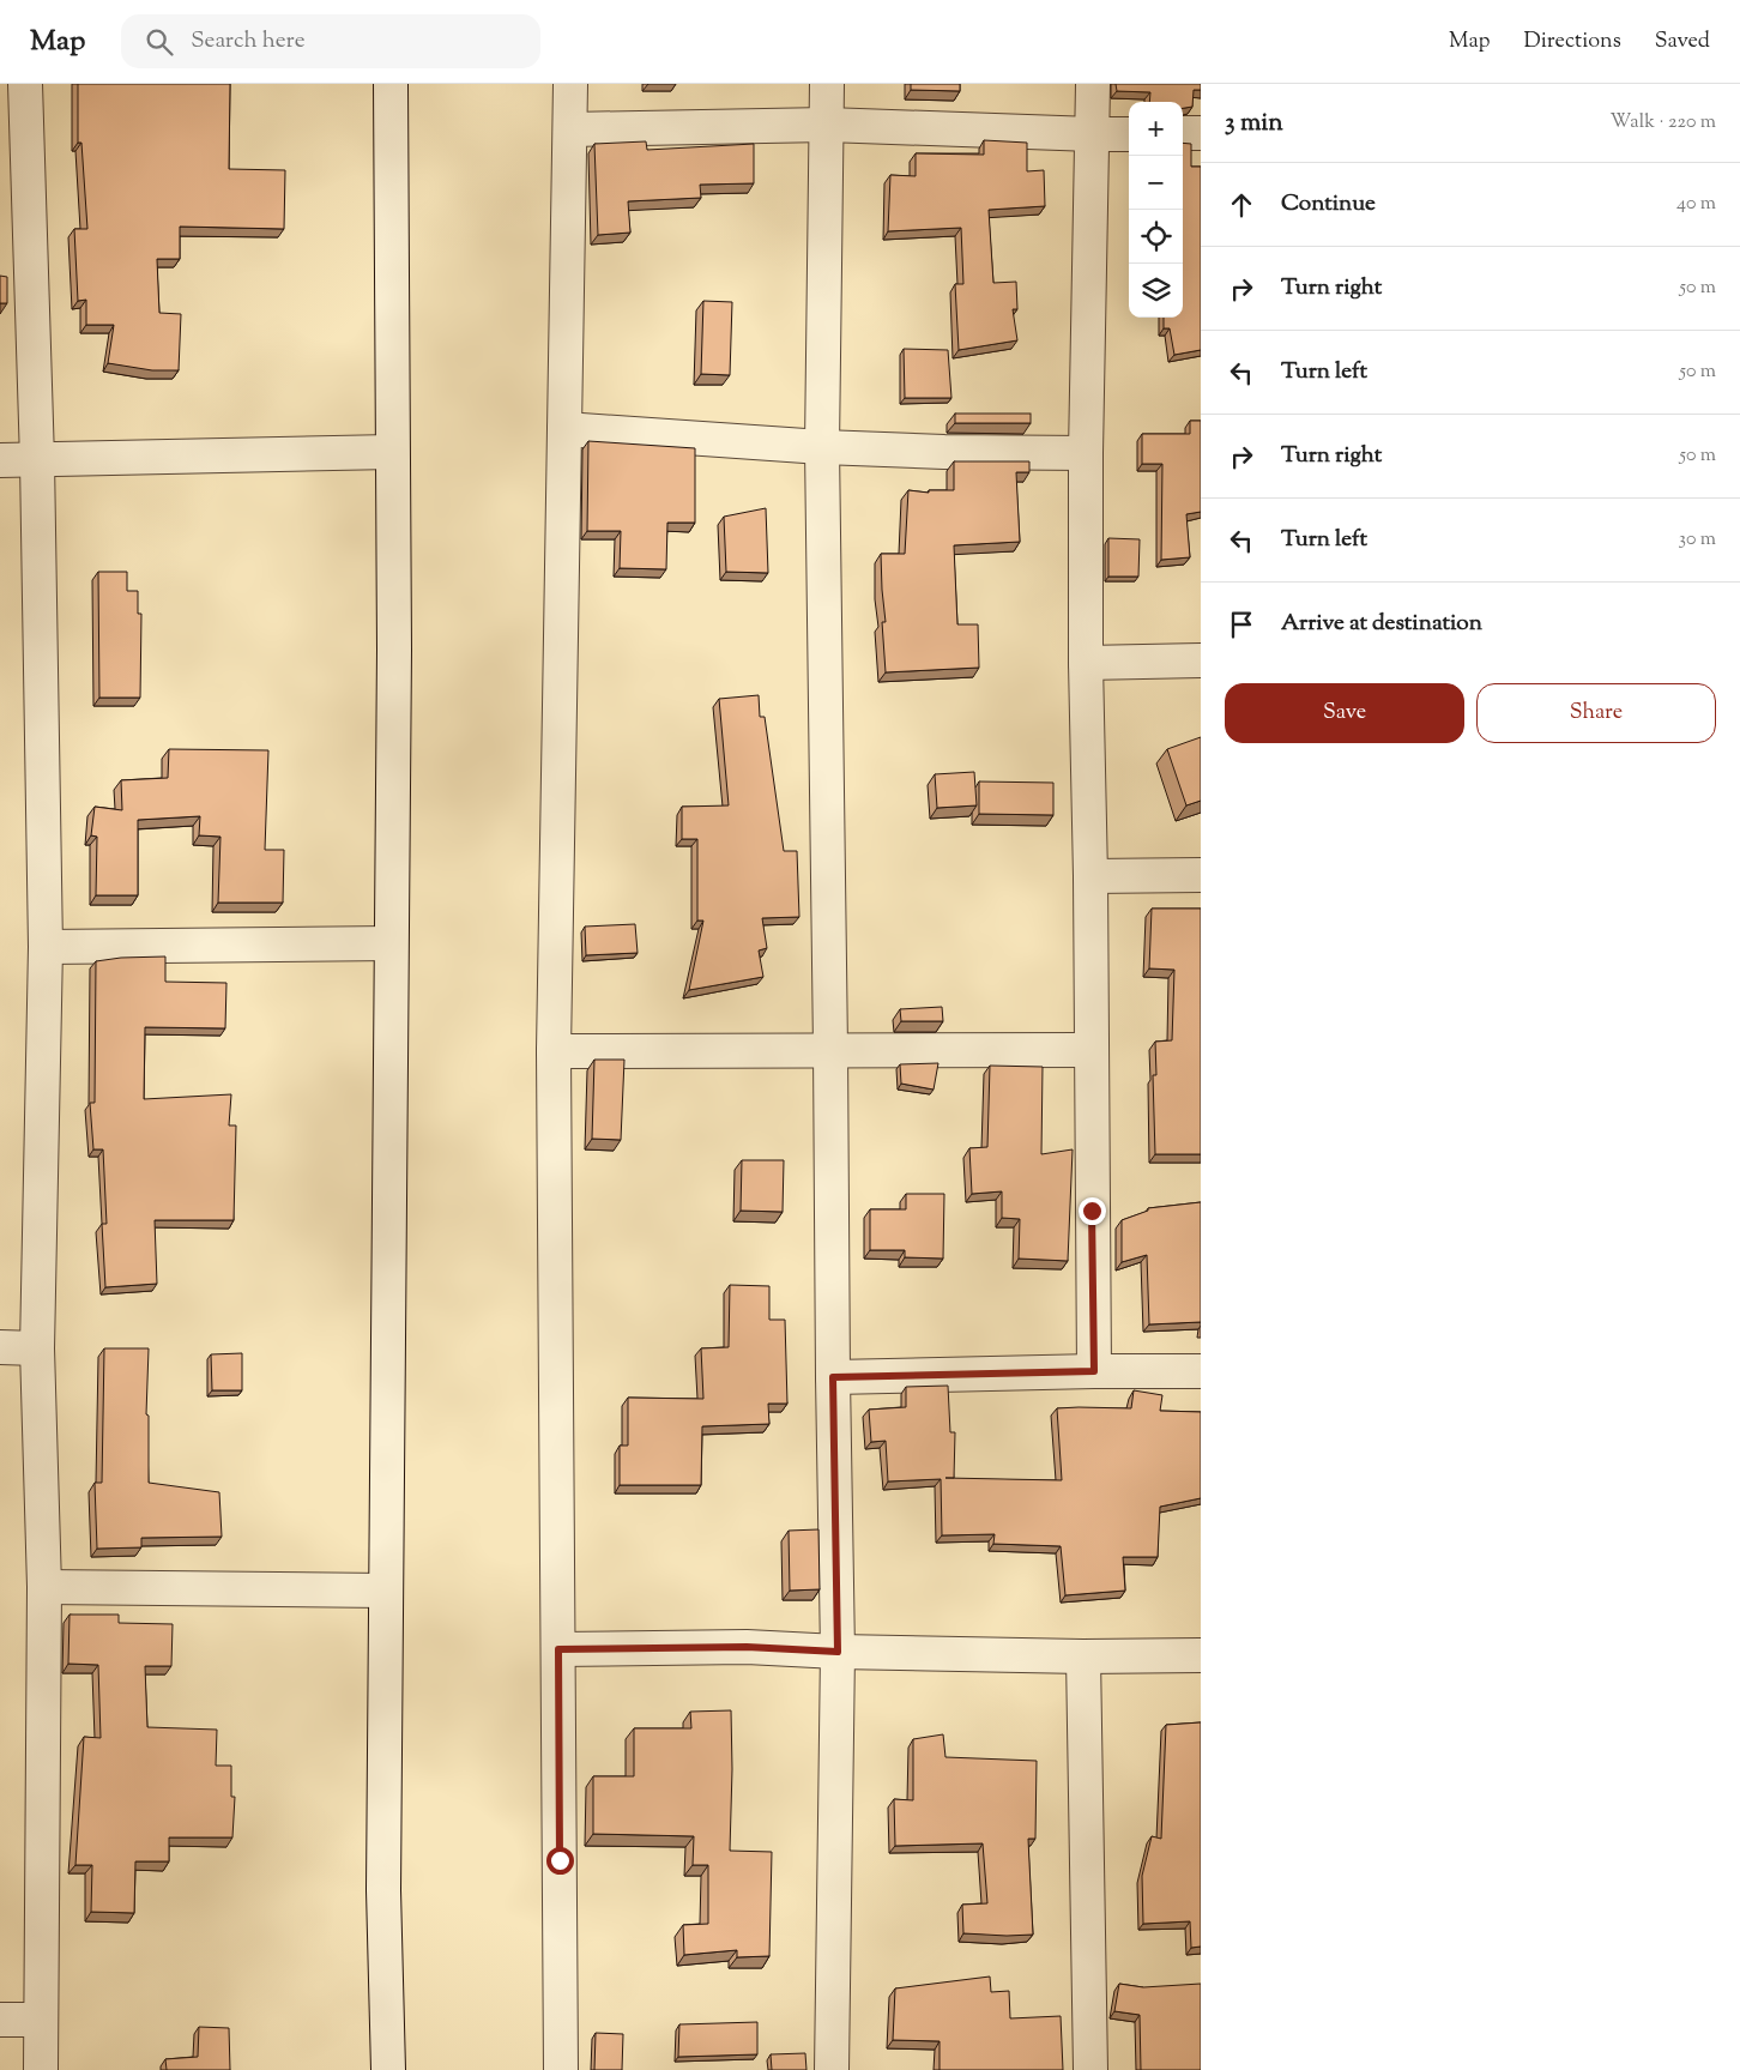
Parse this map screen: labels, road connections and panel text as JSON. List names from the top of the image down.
{
  "page": {
    "header": "Map",
    "search": "Search here",
    "nav": ["Map", "Directions", "Saved"],
    "heading": ["3 min", "Walk · 220 m"],
    "map_buttons": ["+", "−"],
    "list": [
      ["Continue", "40 m"],
      ["Turn right", "50 m"],
      ["Turn left", "50 m"],
      ["Turn right", "50 m"],
      ["Turn left", "30 m"],
      "Arrive at destination"
    ],
    "buttons": ["Save", "Share"]
  }
}
